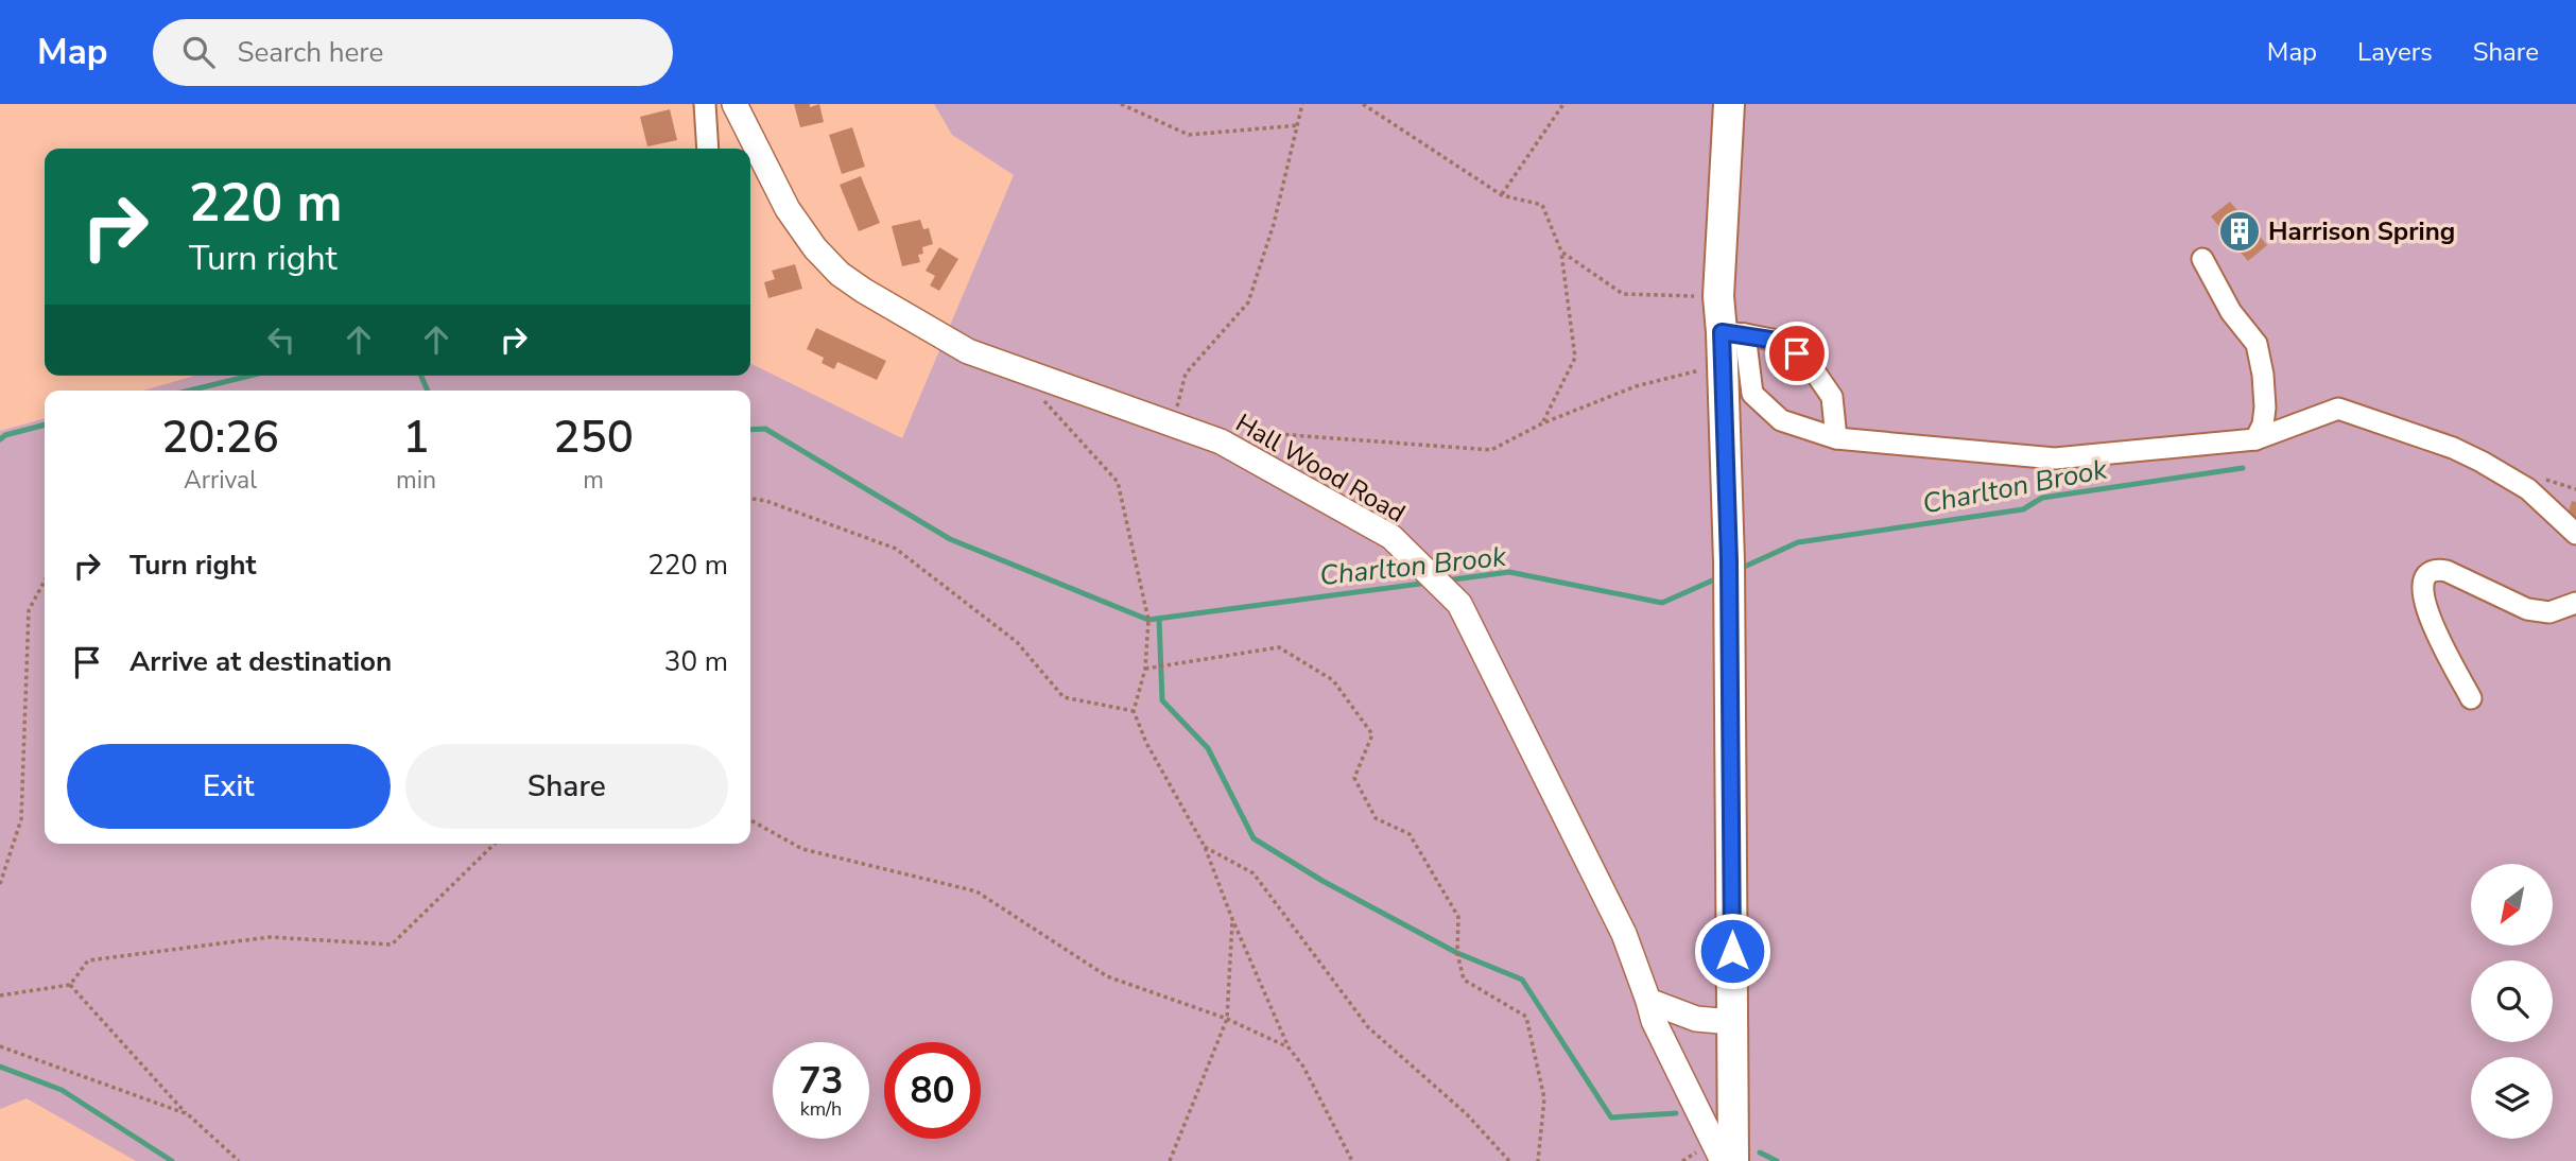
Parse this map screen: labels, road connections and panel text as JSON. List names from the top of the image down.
{
  "streets": {
    "main road": ["Hall Wood Road"]
  },
  "water": ["Charlton Brook"],
  "places": {
    "building": ["Harrison Spring"]
  },
  "north": "bottom left",
  "page": {
    "header": "Map",
    "search": "Search here",
    "nav": ["Map", "Layers", "Share"],
    "turn": ["220 m", "Turn right"],
    "eta": [
      "20:26",
      "Arrival",
      "1",
      "min",
      "250",
      "m"
    ],
    "list": [
      {
        "name": "Turn right",
        "value": "220 m"
      },
      {
        "name": "Arrive at destination",
        "value": "30 m"
      }
    ],
    "buttons": ["Exit", "Share"],
    "speed": "73 km/h",
    "limit": "80"
  }
}
